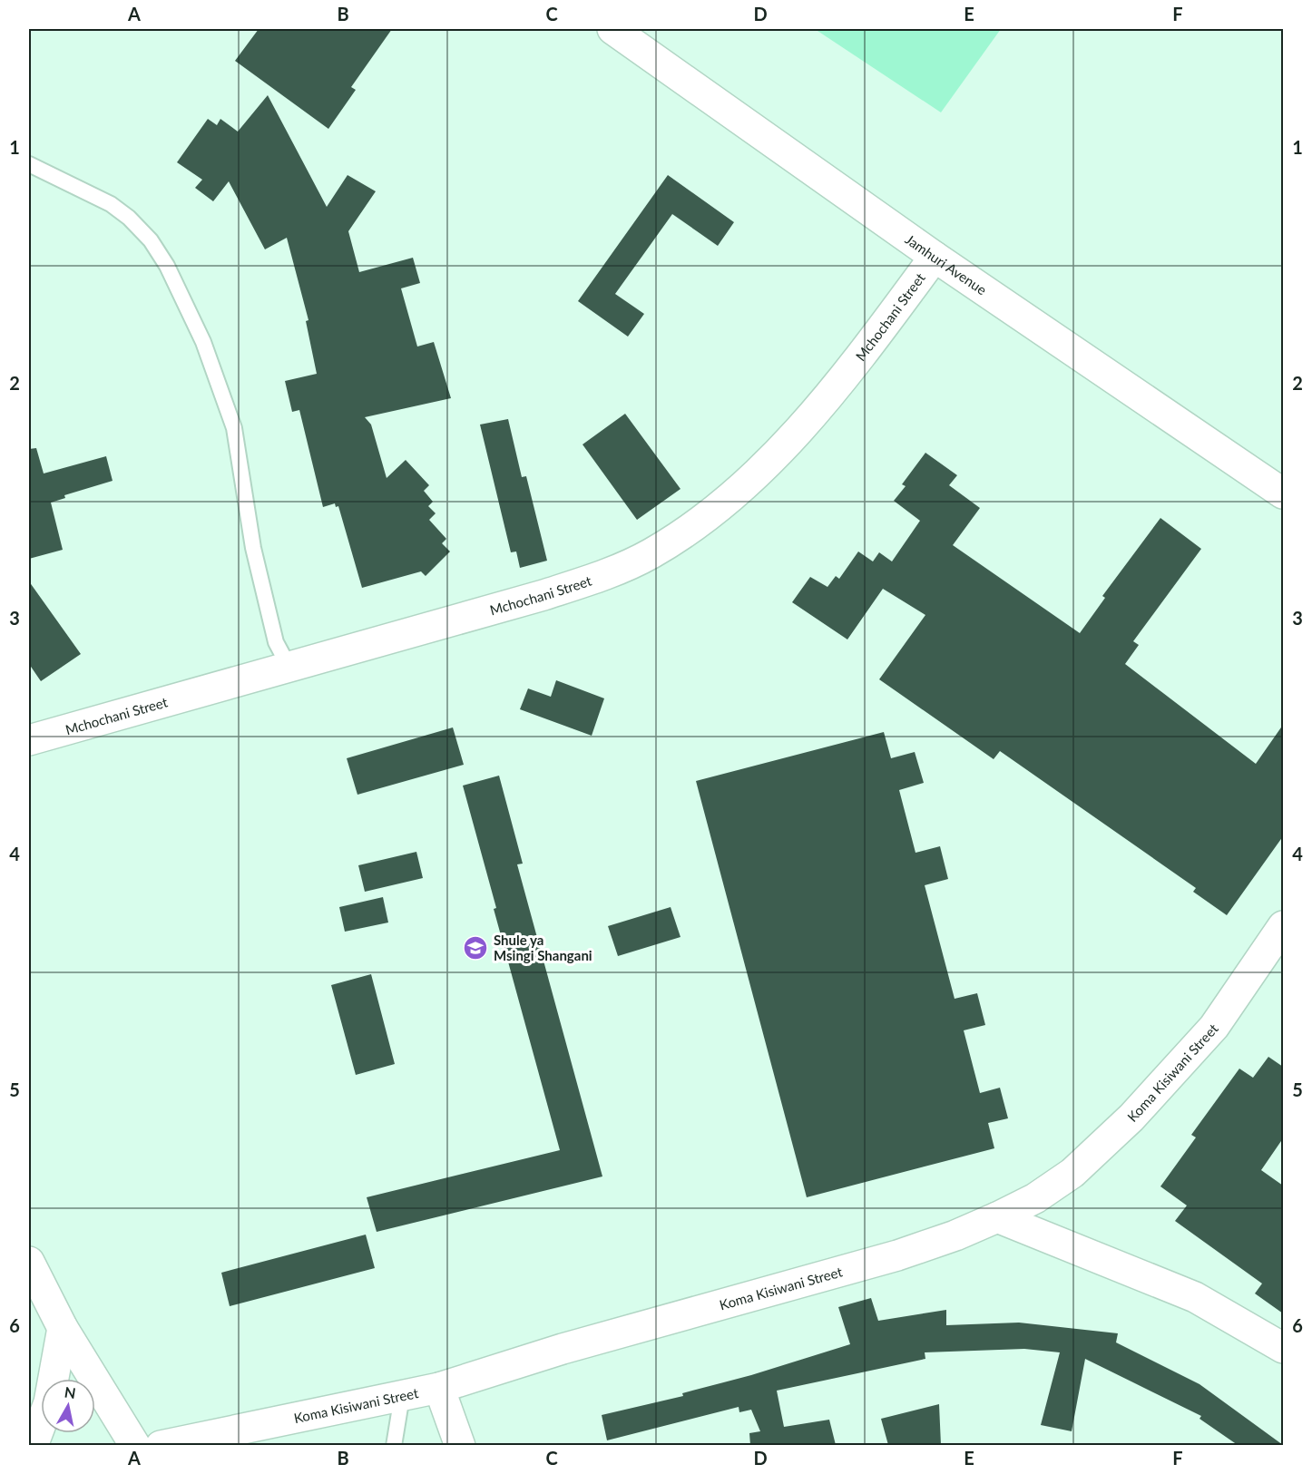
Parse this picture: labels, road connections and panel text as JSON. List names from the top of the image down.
{
  "streets": {
    "street": ["Jamhuri Avenue", "Mchochani Street", "Koma Kisiwani Street"]
  },
  "crossings": [
    ["Jamhuri Avenue", "Mchochani Street"]
  ],
  "places": {
    "school or university": ["Shule ya Msingi Shangani"]
  },
  "north": "top",
  "grid": {
    "columns": [
      "A",
      "B",
      "C",
      "D",
      "E",
      "F"
    ],
    "rows": [
      "1",
      "2",
      "3",
      "4",
      "5",
      "6"
    ]
  }
}
